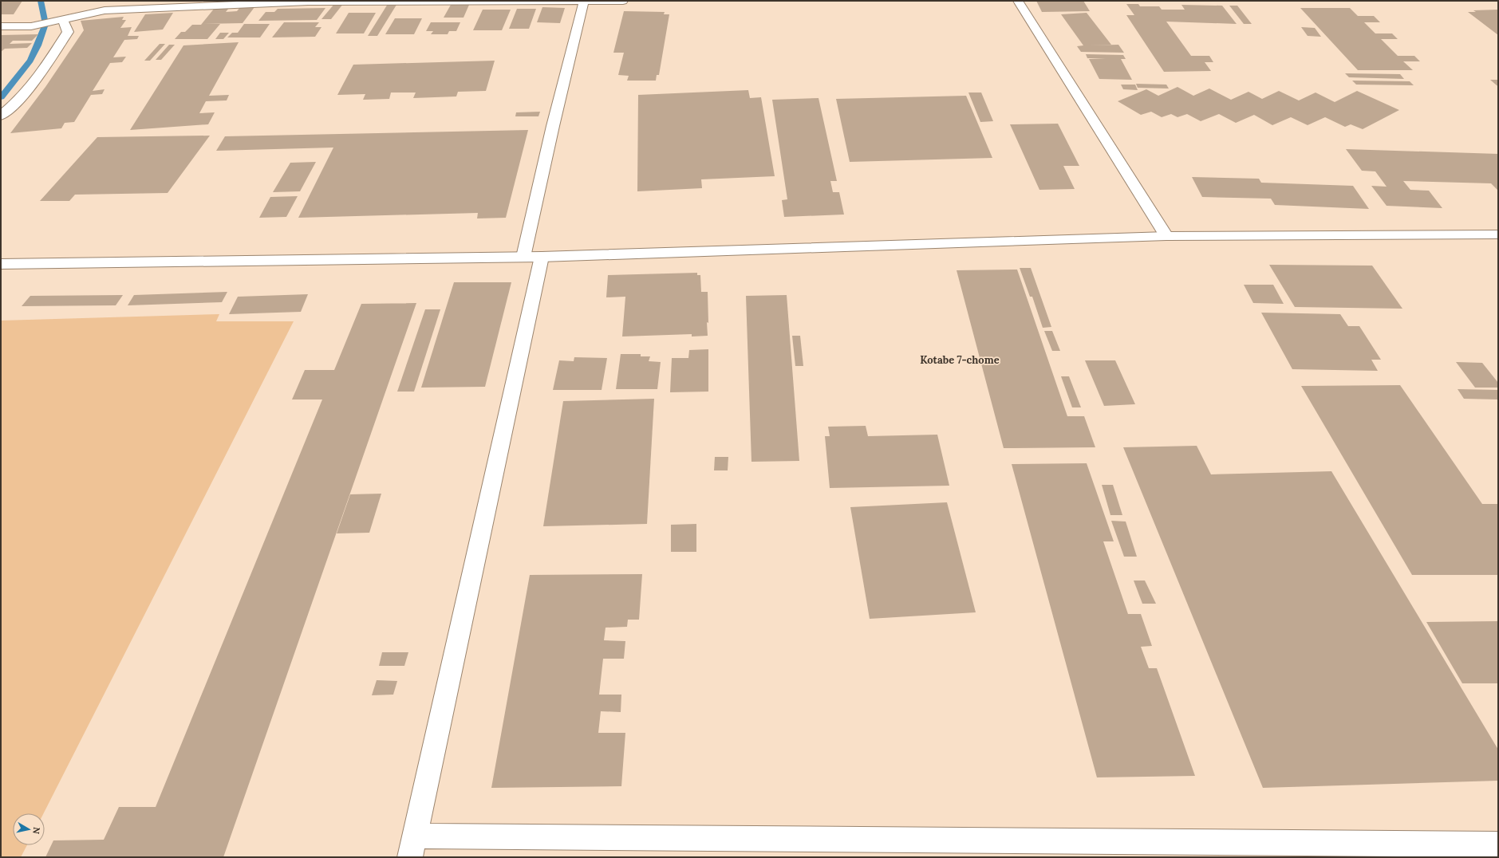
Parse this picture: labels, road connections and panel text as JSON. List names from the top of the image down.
{
  "districts": ["Kotabe 7-chome"],
  "north": "right"
}
